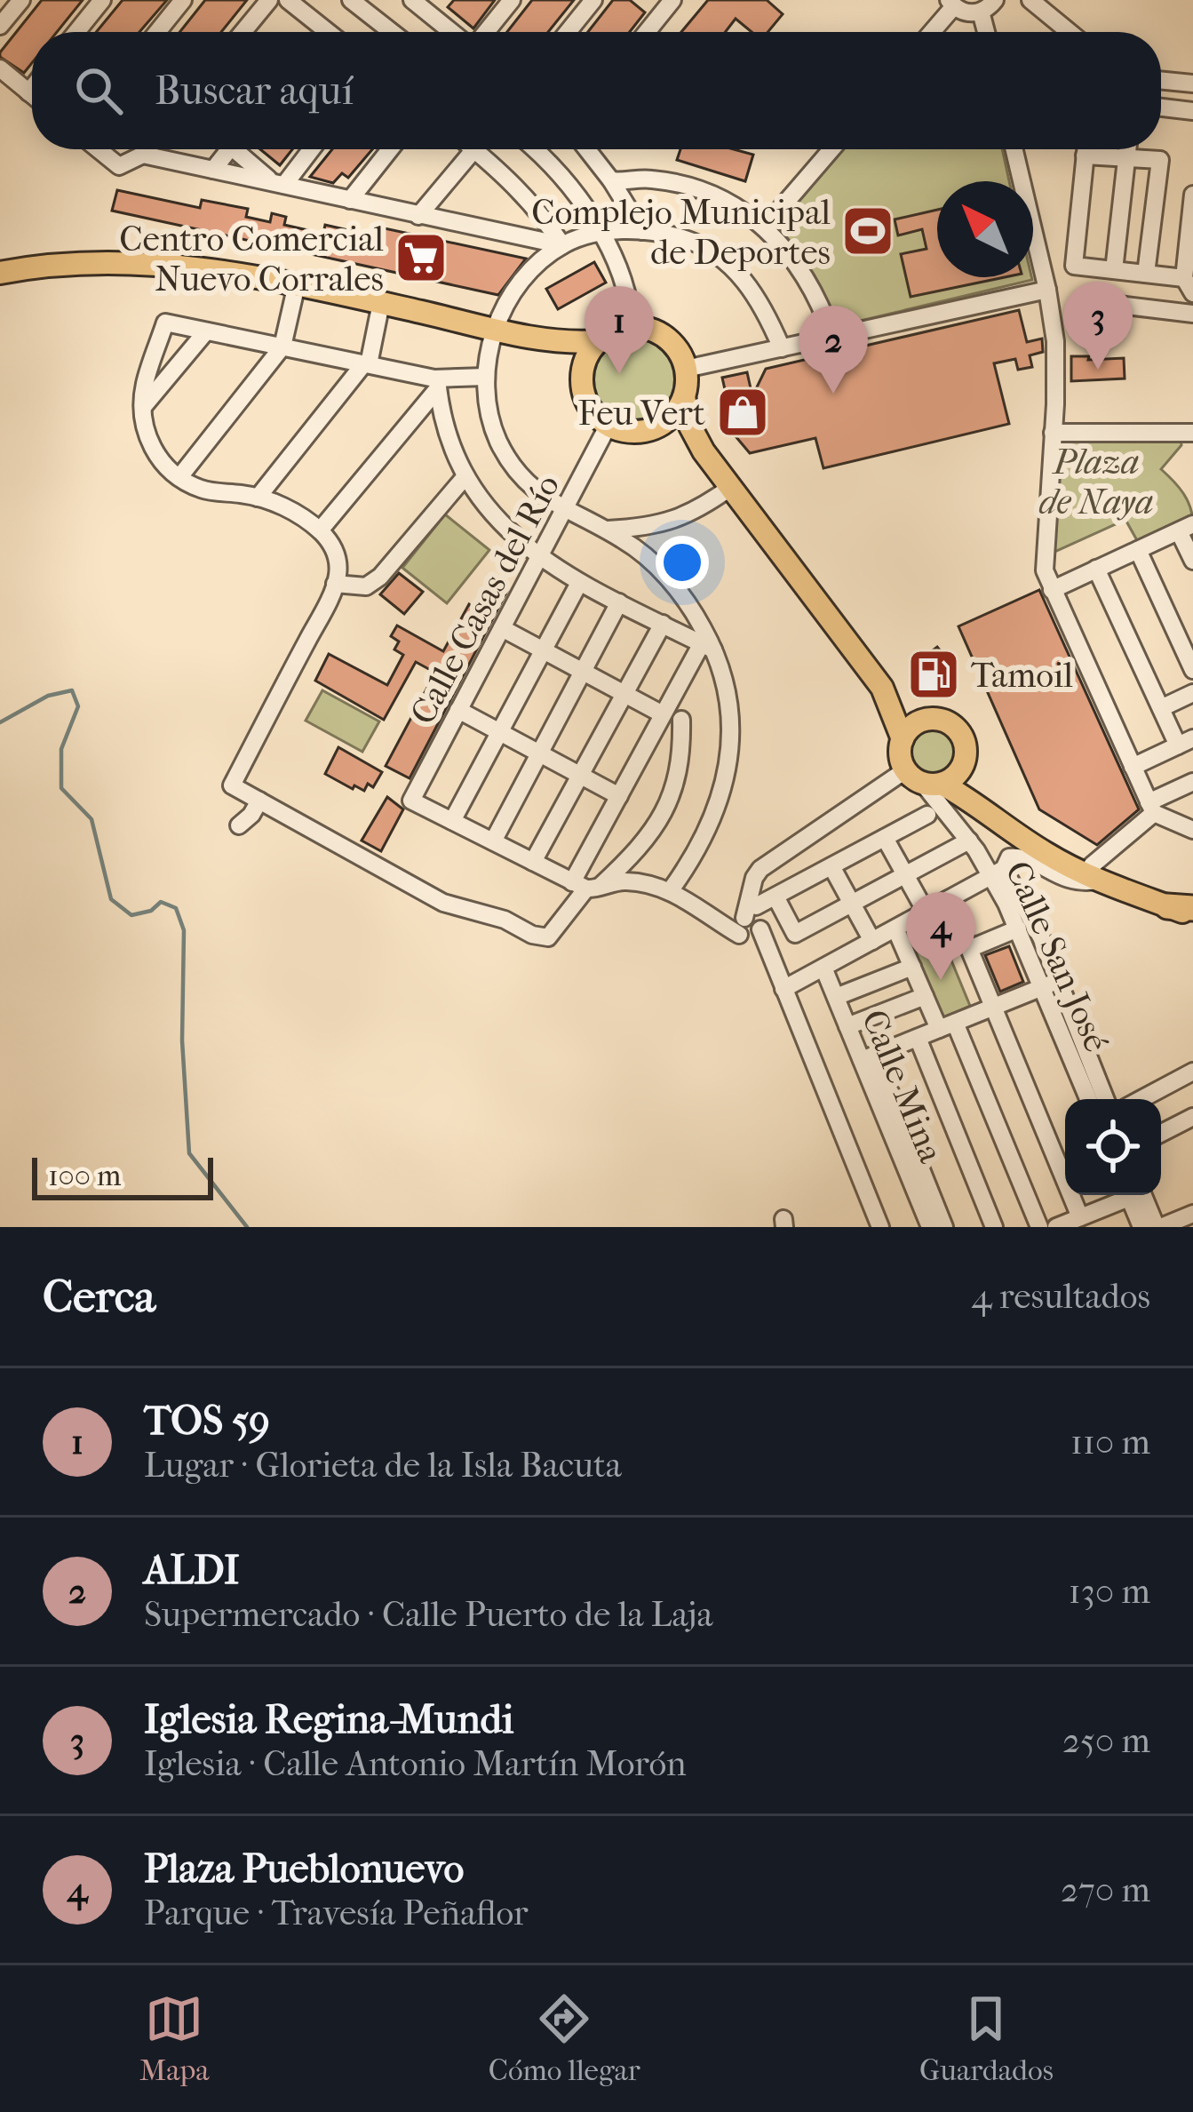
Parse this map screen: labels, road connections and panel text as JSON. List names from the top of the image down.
{
  "streets": {
    "street": ["Calle Casas del Río", "Calle San José", "Calle Mina"]
  },
  "parks": ["Plaza de Naya"],
  "places": {
    "sports": ["Complejo Municipal de Deportes"],
    "supermarket": ["Centro Comercial Nuevo Corrales"],
    "shop": ["Feu Vert"],
    "fuel station": ["Tamoil"]
  },
  "scale_bar": "100 m",
  "north": "top left",
  "page": {
    "search": "Buscar aquí",
    "pins": [
      "3",
      "1",
      "2",
      "4"
    ],
    "scale": "100 m",
    "heading": ["Cerca", "4 resultados"],
    "list": [
      {
        "mark": "1",
        "name": "TOS 59",
        "note": "Lugar · Glorieta de la Isla Bacuta",
        "value": "110 m"
      },
      {
        "mark": "2",
        "name": "ALDI",
        "note": "Supermercado · Calle Puerto de la Laja",
        "value": "130 m"
      },
      {
        "mark": "3",
        "name": "Iglesia Regina-Mundi",
        "note": "Iglesia · Calle Antonio Martín Morón",
        "value": "250 m"
      },
      {
        "mark": "4",
        "name": "Plaza Pueblonuevo",
        "note": "Parque · Travesía Peñaflor",
        "value": "270 m"
      }
    ],
    "nav": ["Mapa", "Cómo llegar", "Guardados"]
  }
}
